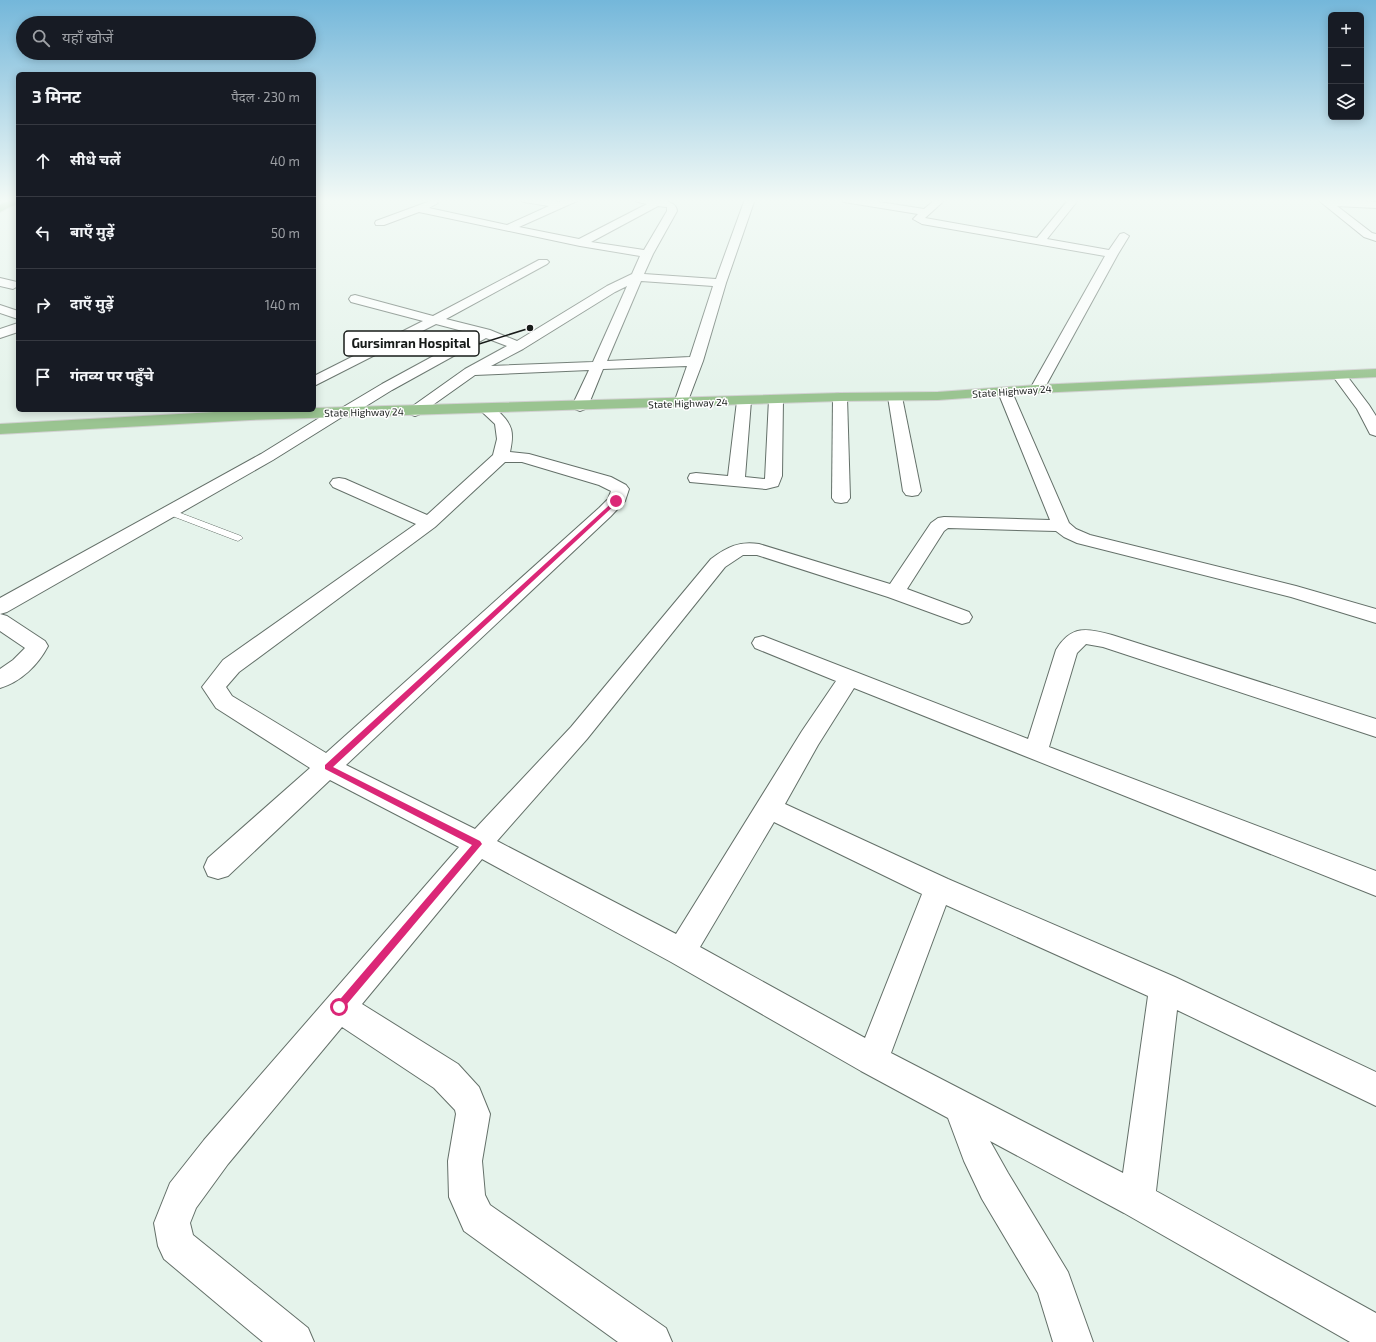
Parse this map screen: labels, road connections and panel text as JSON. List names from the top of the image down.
{
  "streets": {
    "main road": ["State Highway 24"]
  },
  "places": ["Gursimran Hospital"],
  "page": {
    "map_buttons": ["+", "−"],
    "search": "यहाँ खोजें",
    "heading": ["3 मिनट", "पैदल · 230 m"],
    "list": [
      ["सीधे चलें", "40 m"],
      ["बाएँ मुड़ें", "50 m"],
      ["दाएँ मुड़ें", "140 m"],
      "गंतव्य पर पहुँचे"
    ]
  }
}
